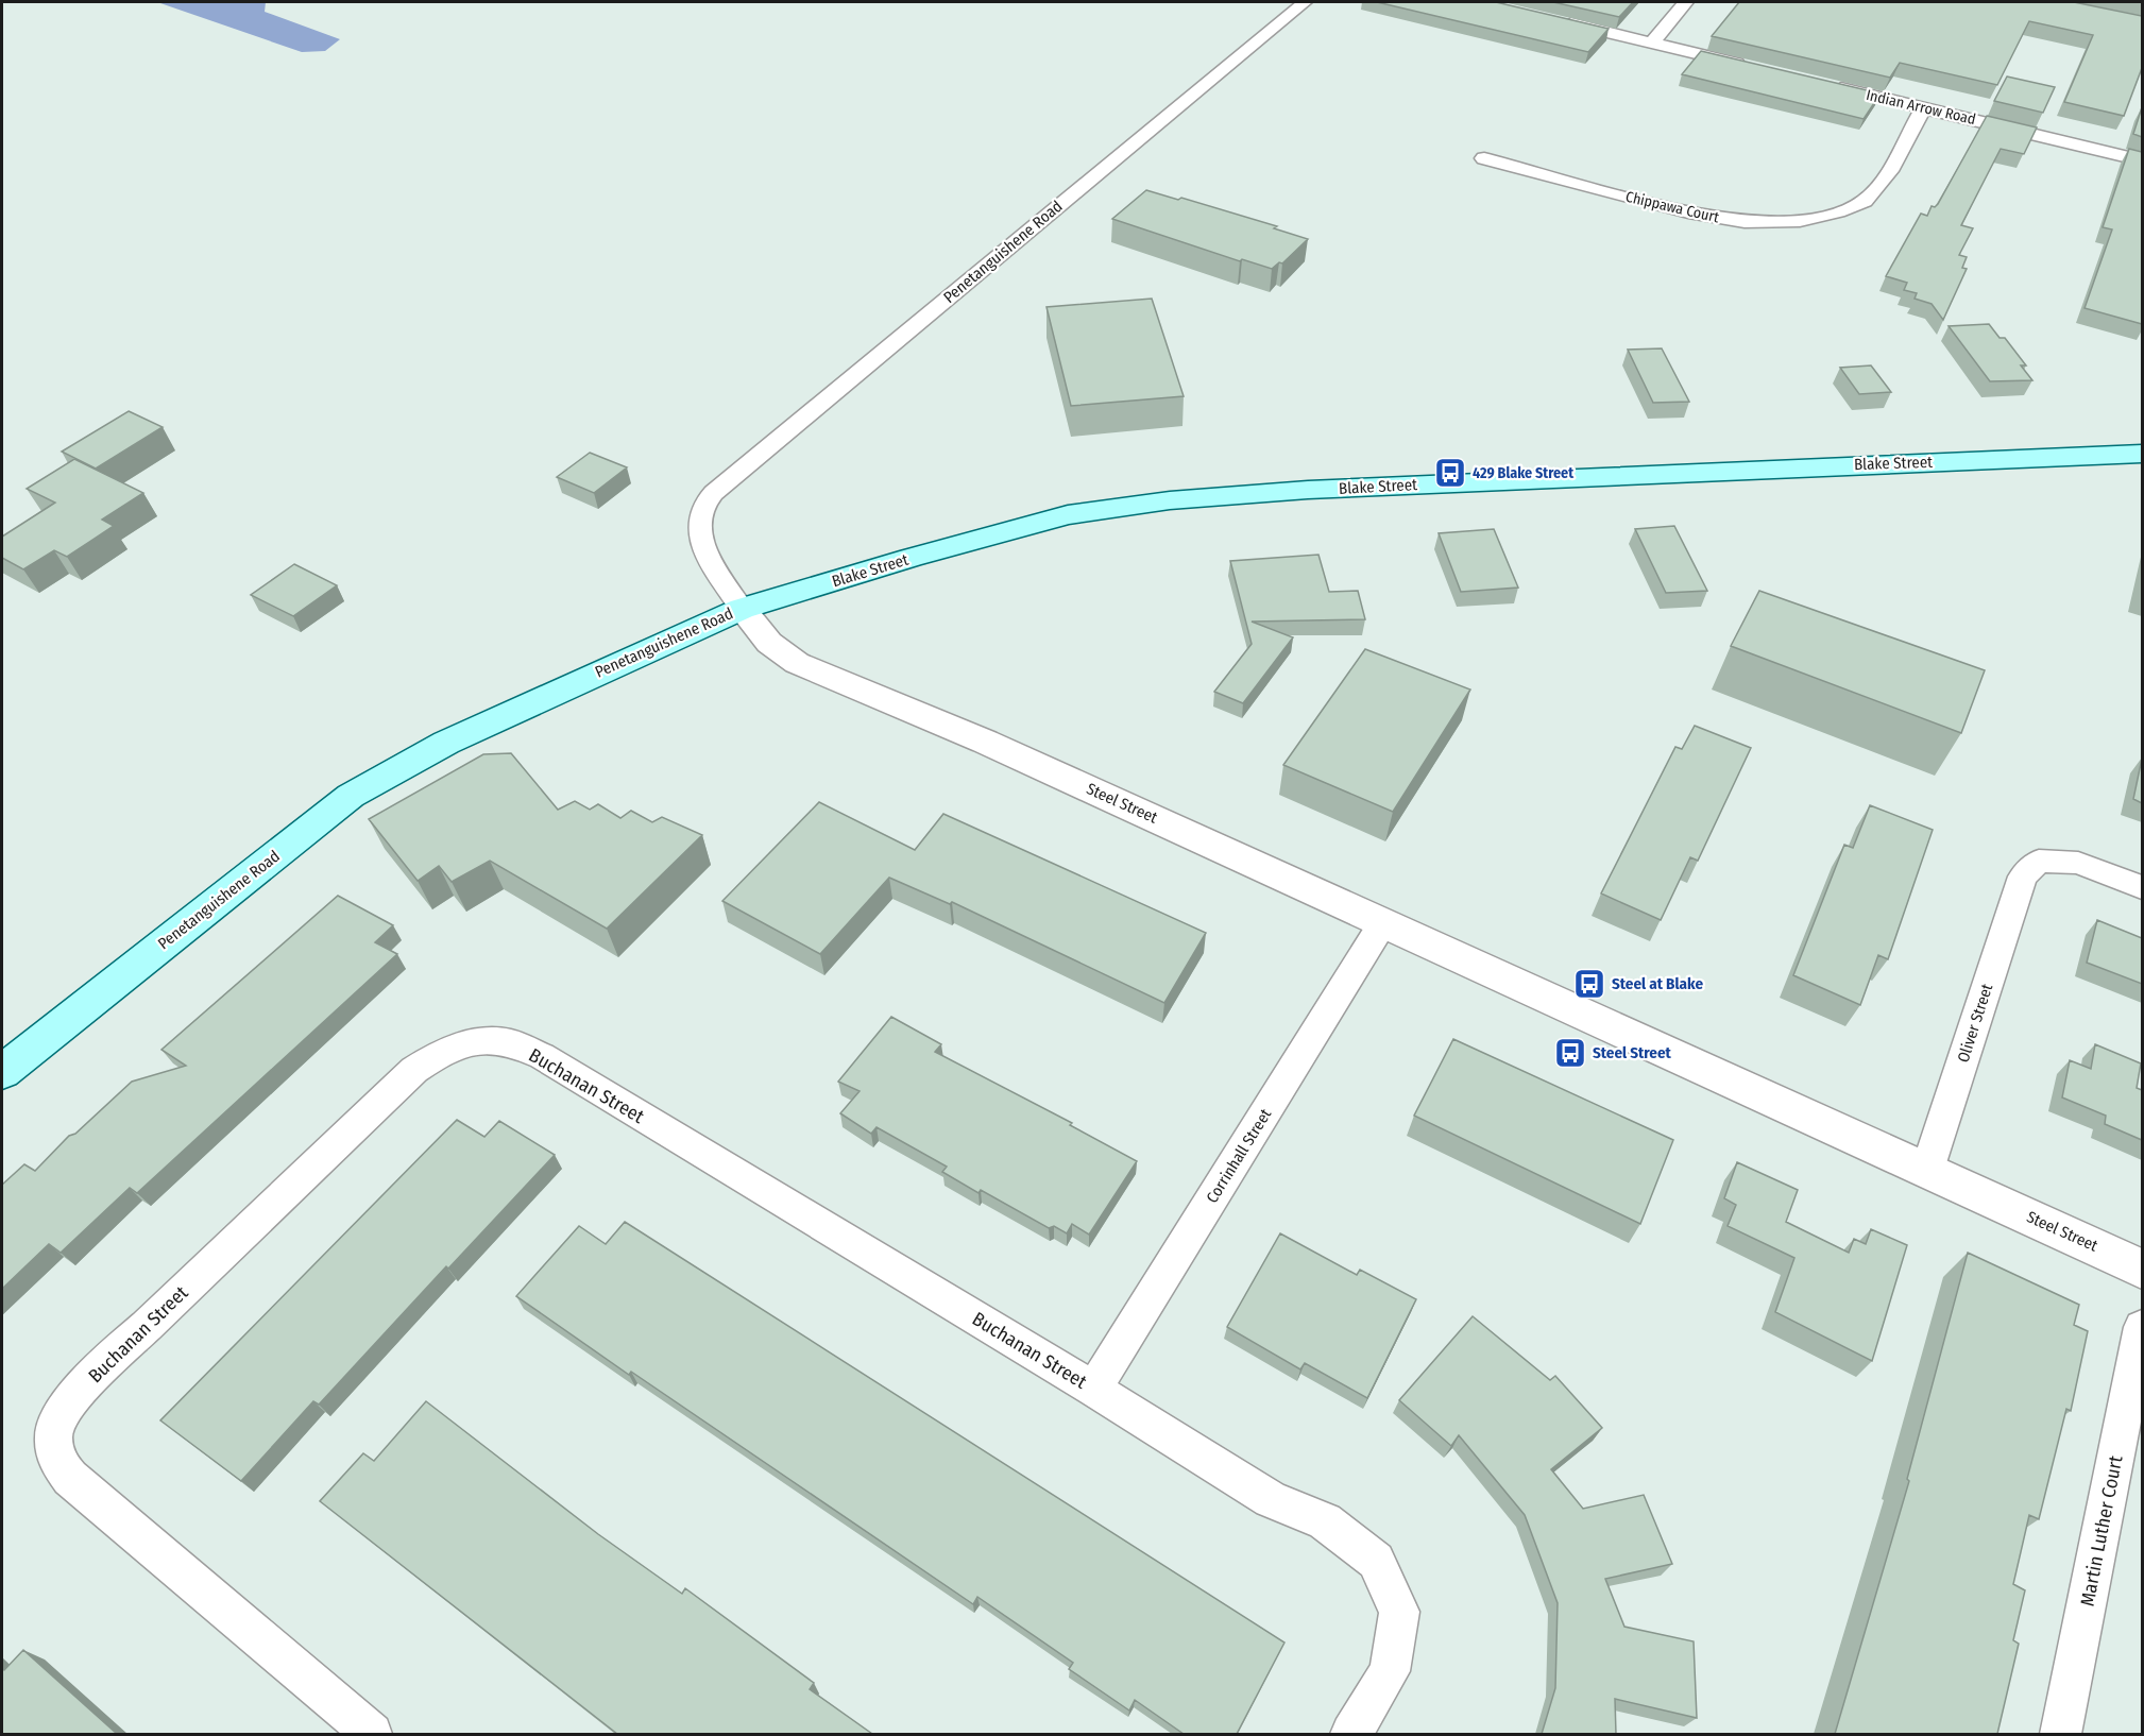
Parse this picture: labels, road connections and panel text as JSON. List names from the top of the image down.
{
  "streets": {
    "main road": ["Penetanguishene Road", "Blake Street"],
    "street": [
      "Indian Arrow Road",
      "Chippawa Court",
      "Steel Street",
      "Oliver Street",
      "Buchanan Street",
      "Corrinhall Street",
      "Martin Luther Court"
    ]
  },
  "crossings": [
    ["Indian Arrow Road", "Chippawa Court"],
    ["Penetanguishene Road", "Blake Street"],
    ["Penetanguishene Road", "Steel Street"],
    ["Blake Street", "Steel Street"],
    ["Steel Street", "Oliver Street"],
    ["Steel Street", "Corrinhall Street"],
    ["Buchanan Street", "Corrinhall Street"]
  ],
  "places": {
    "bus stop": ["429 Blake Street", "Steel at Blake", "Steel Street"]
  }
}
